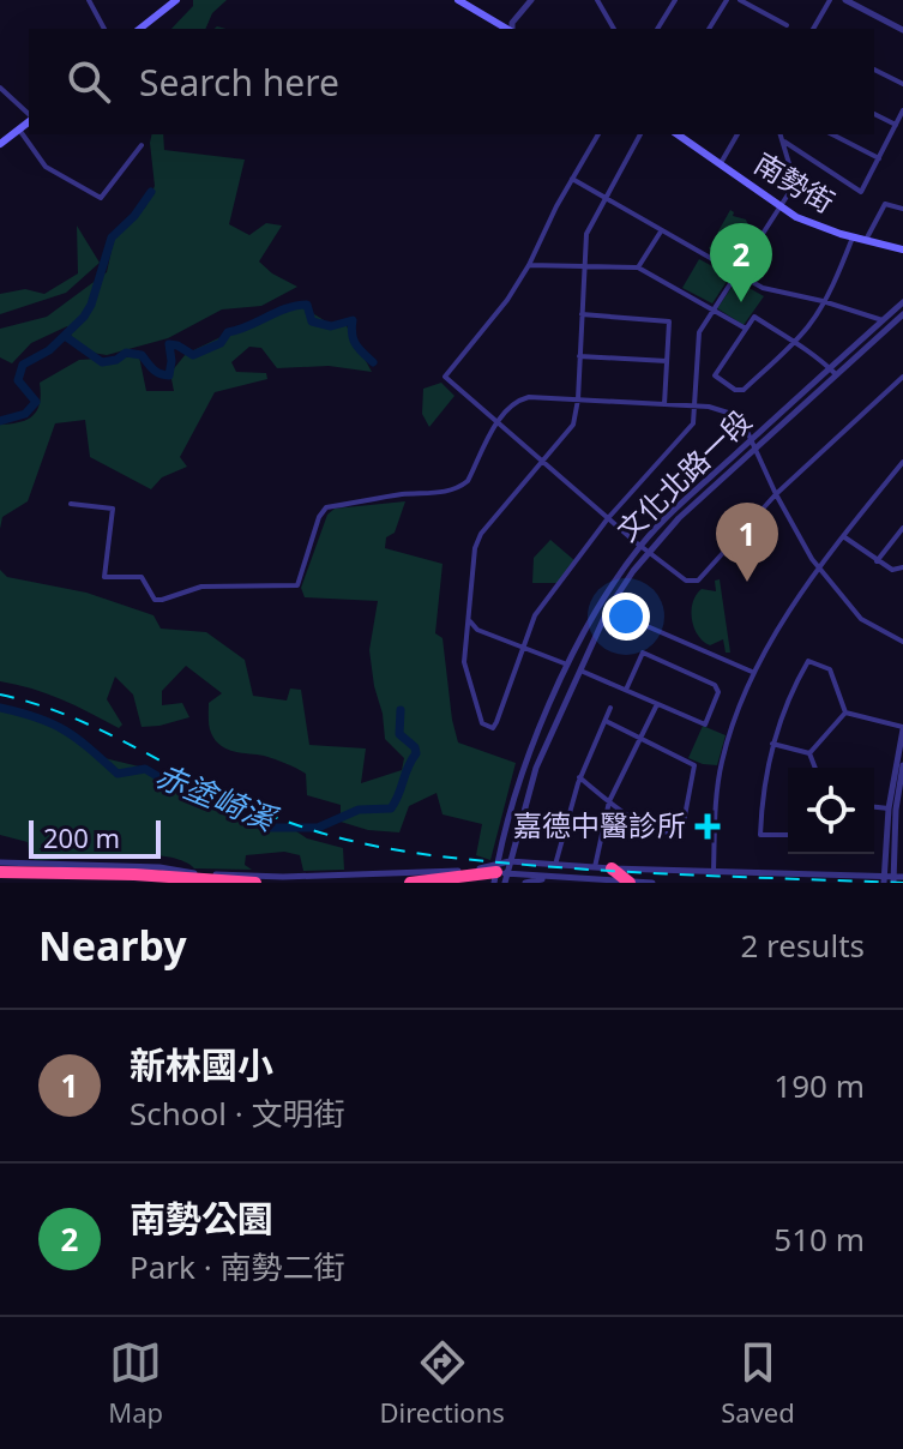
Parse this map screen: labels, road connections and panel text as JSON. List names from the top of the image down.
{
  "streets": {
    "main road": ["南勢街"],
    "street": ["文化北路一段"]
  },
  "water": ["赤塗崎溪"],
  "places": {
    "health": ["嘉德中醫診所"]
  },
  "scale_bar": "200 m",
  "page": {
    "search": "Search here",
    "pins": ["2", "1"],
    "scale": "200 m",
    "heading": ["Nearby", "2 results"],
    "list": [
      {
        "mark": "1",
        "name": "新林國小",
        "note": "School · 文明街",
        "value": "190 m"
      },
      {
        "mark": "2",
        "name": "南勢公園",
        "note": "Park · 南勢二街",
        "value": "510 m"
      }
    ],
    "nav": ["Map", "Directions", "Saved"]
  }
}
